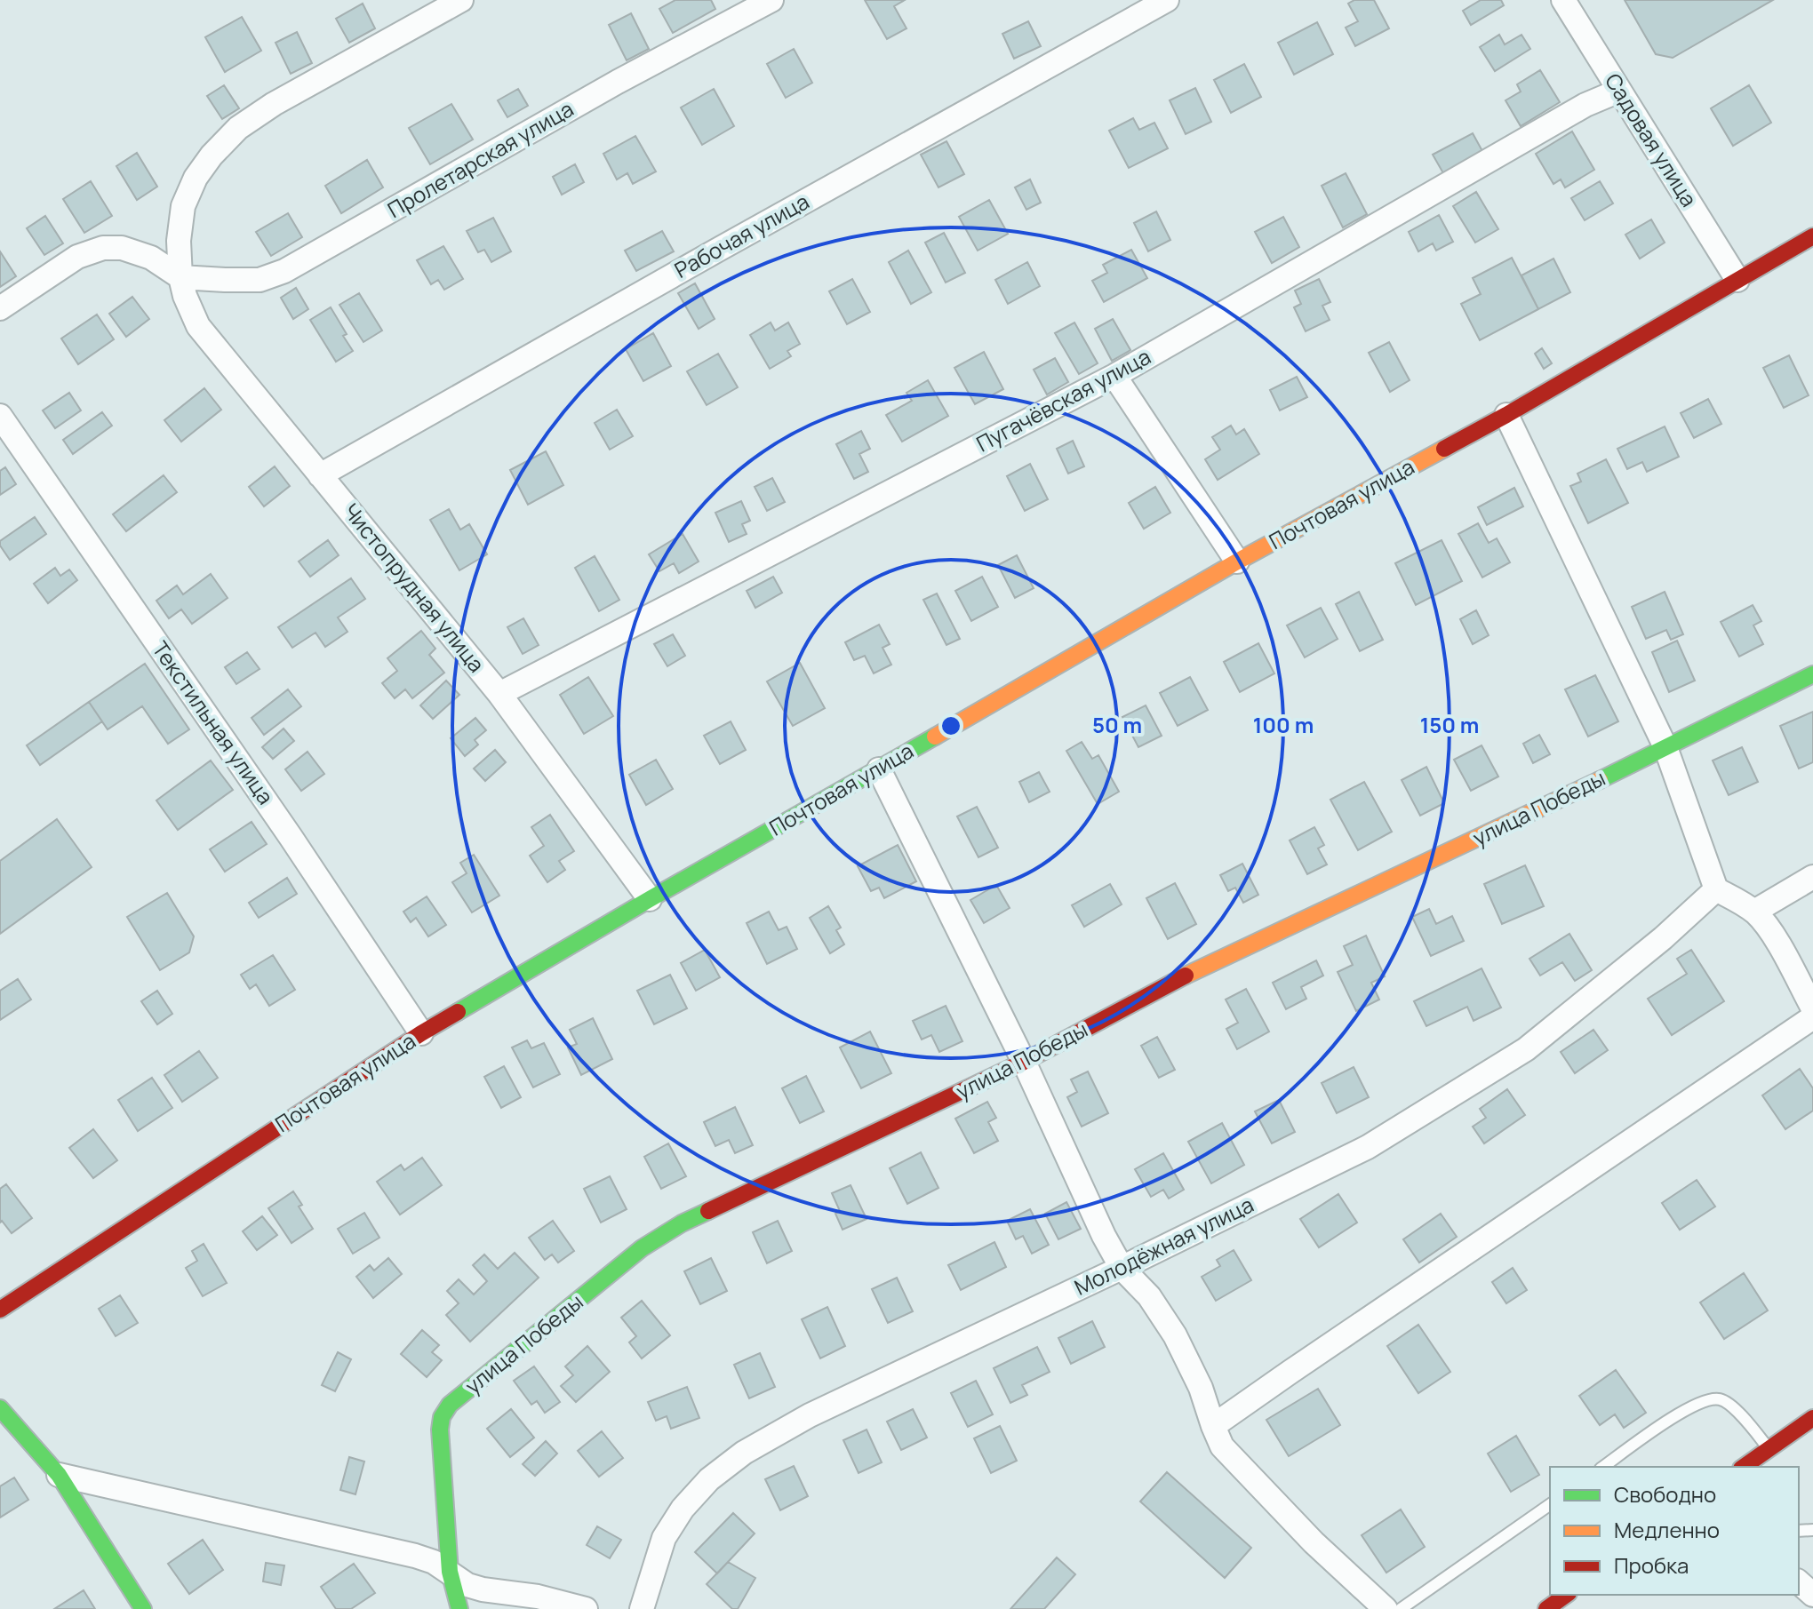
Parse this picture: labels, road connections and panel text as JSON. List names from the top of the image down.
{
  "streets": {
    "street": [
      "Садовая улица",
      "Пролетарская улица",
      "Рабочая улица",
      "Пугачёвская улица",
      "Почтовая улица",
      "Чистопрудная улица",
      "Текстильная улица",
      "улица Победы",
      "Молодёжная улица"
    ]
  },
  "crossings": [
    ["Садовая улица", "Пугачёвская улица"],
    ["Садовая улица", "Почтовая улица"],
    ["Пролетарская улица", "Чистопрудная улица"],
    ["Рабочая улица", "Чистопрудная улица"],
    ["Пугачёвская улица", "Чистопрудная улица"],
    ["Почтовая улица", "Чистопрудная улица"],
    ["Почтовая улица", "Текстильная улица"]
  ],
  "legend": ["Свободно", "Медленно", "Пробка"],
  "rings": ["50 m", "100 m", "150 m"]
}
